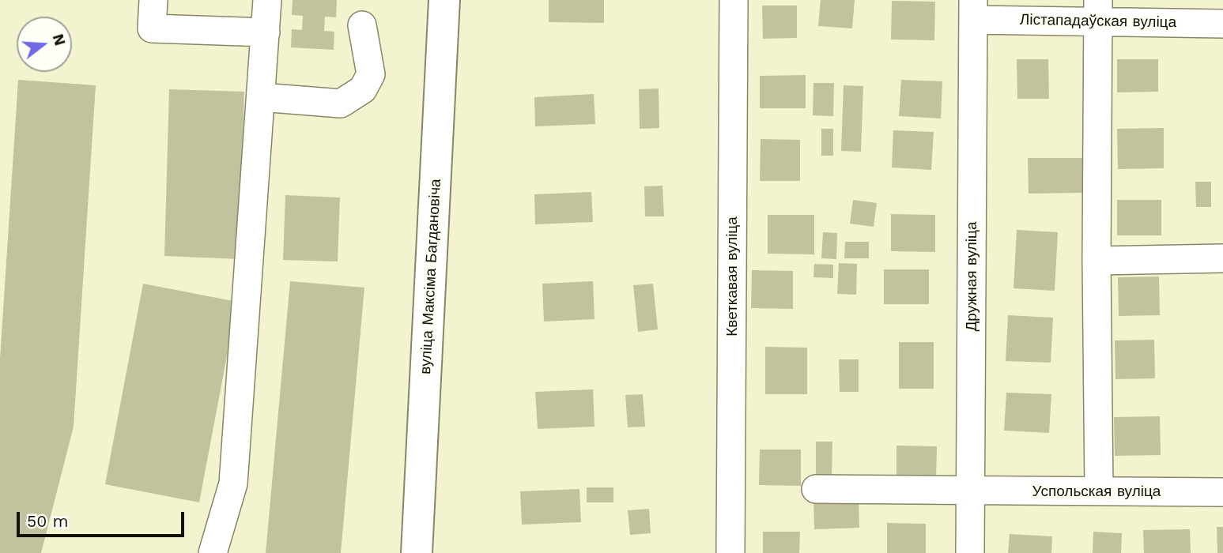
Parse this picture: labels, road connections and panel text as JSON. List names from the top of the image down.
{
  "streets": {
    "main road": ["вуліца Максіма Багдановіча"],
    "street": [
      "Лістападаўская вуліца",
      "Кветкавая вуліца",
      "Дружная вуліца",
      "Успольская вуліца"
    ]
  },
  "crossings": [
    ["Лістападаўская вуліца", "Дружная вуліца"],
    ["Дружная вуліца", "Успольская вуліца"]
  ],
  "scale_bar": "50 m",
  "north": "right"
}
